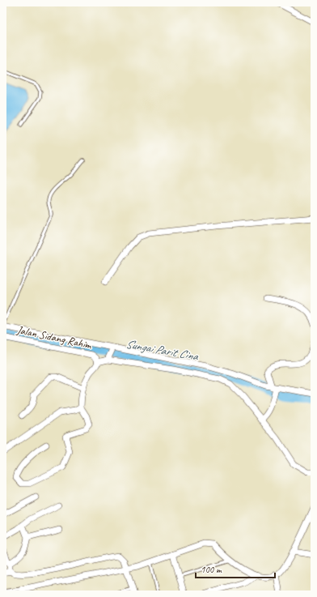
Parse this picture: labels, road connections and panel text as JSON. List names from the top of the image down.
{
  "streets": {
    "street": ["Jalan Sidang Rahim"]
  },
  "water": ["Sungai Parit Cina"],
  "scale_bar": "100 m"
}
